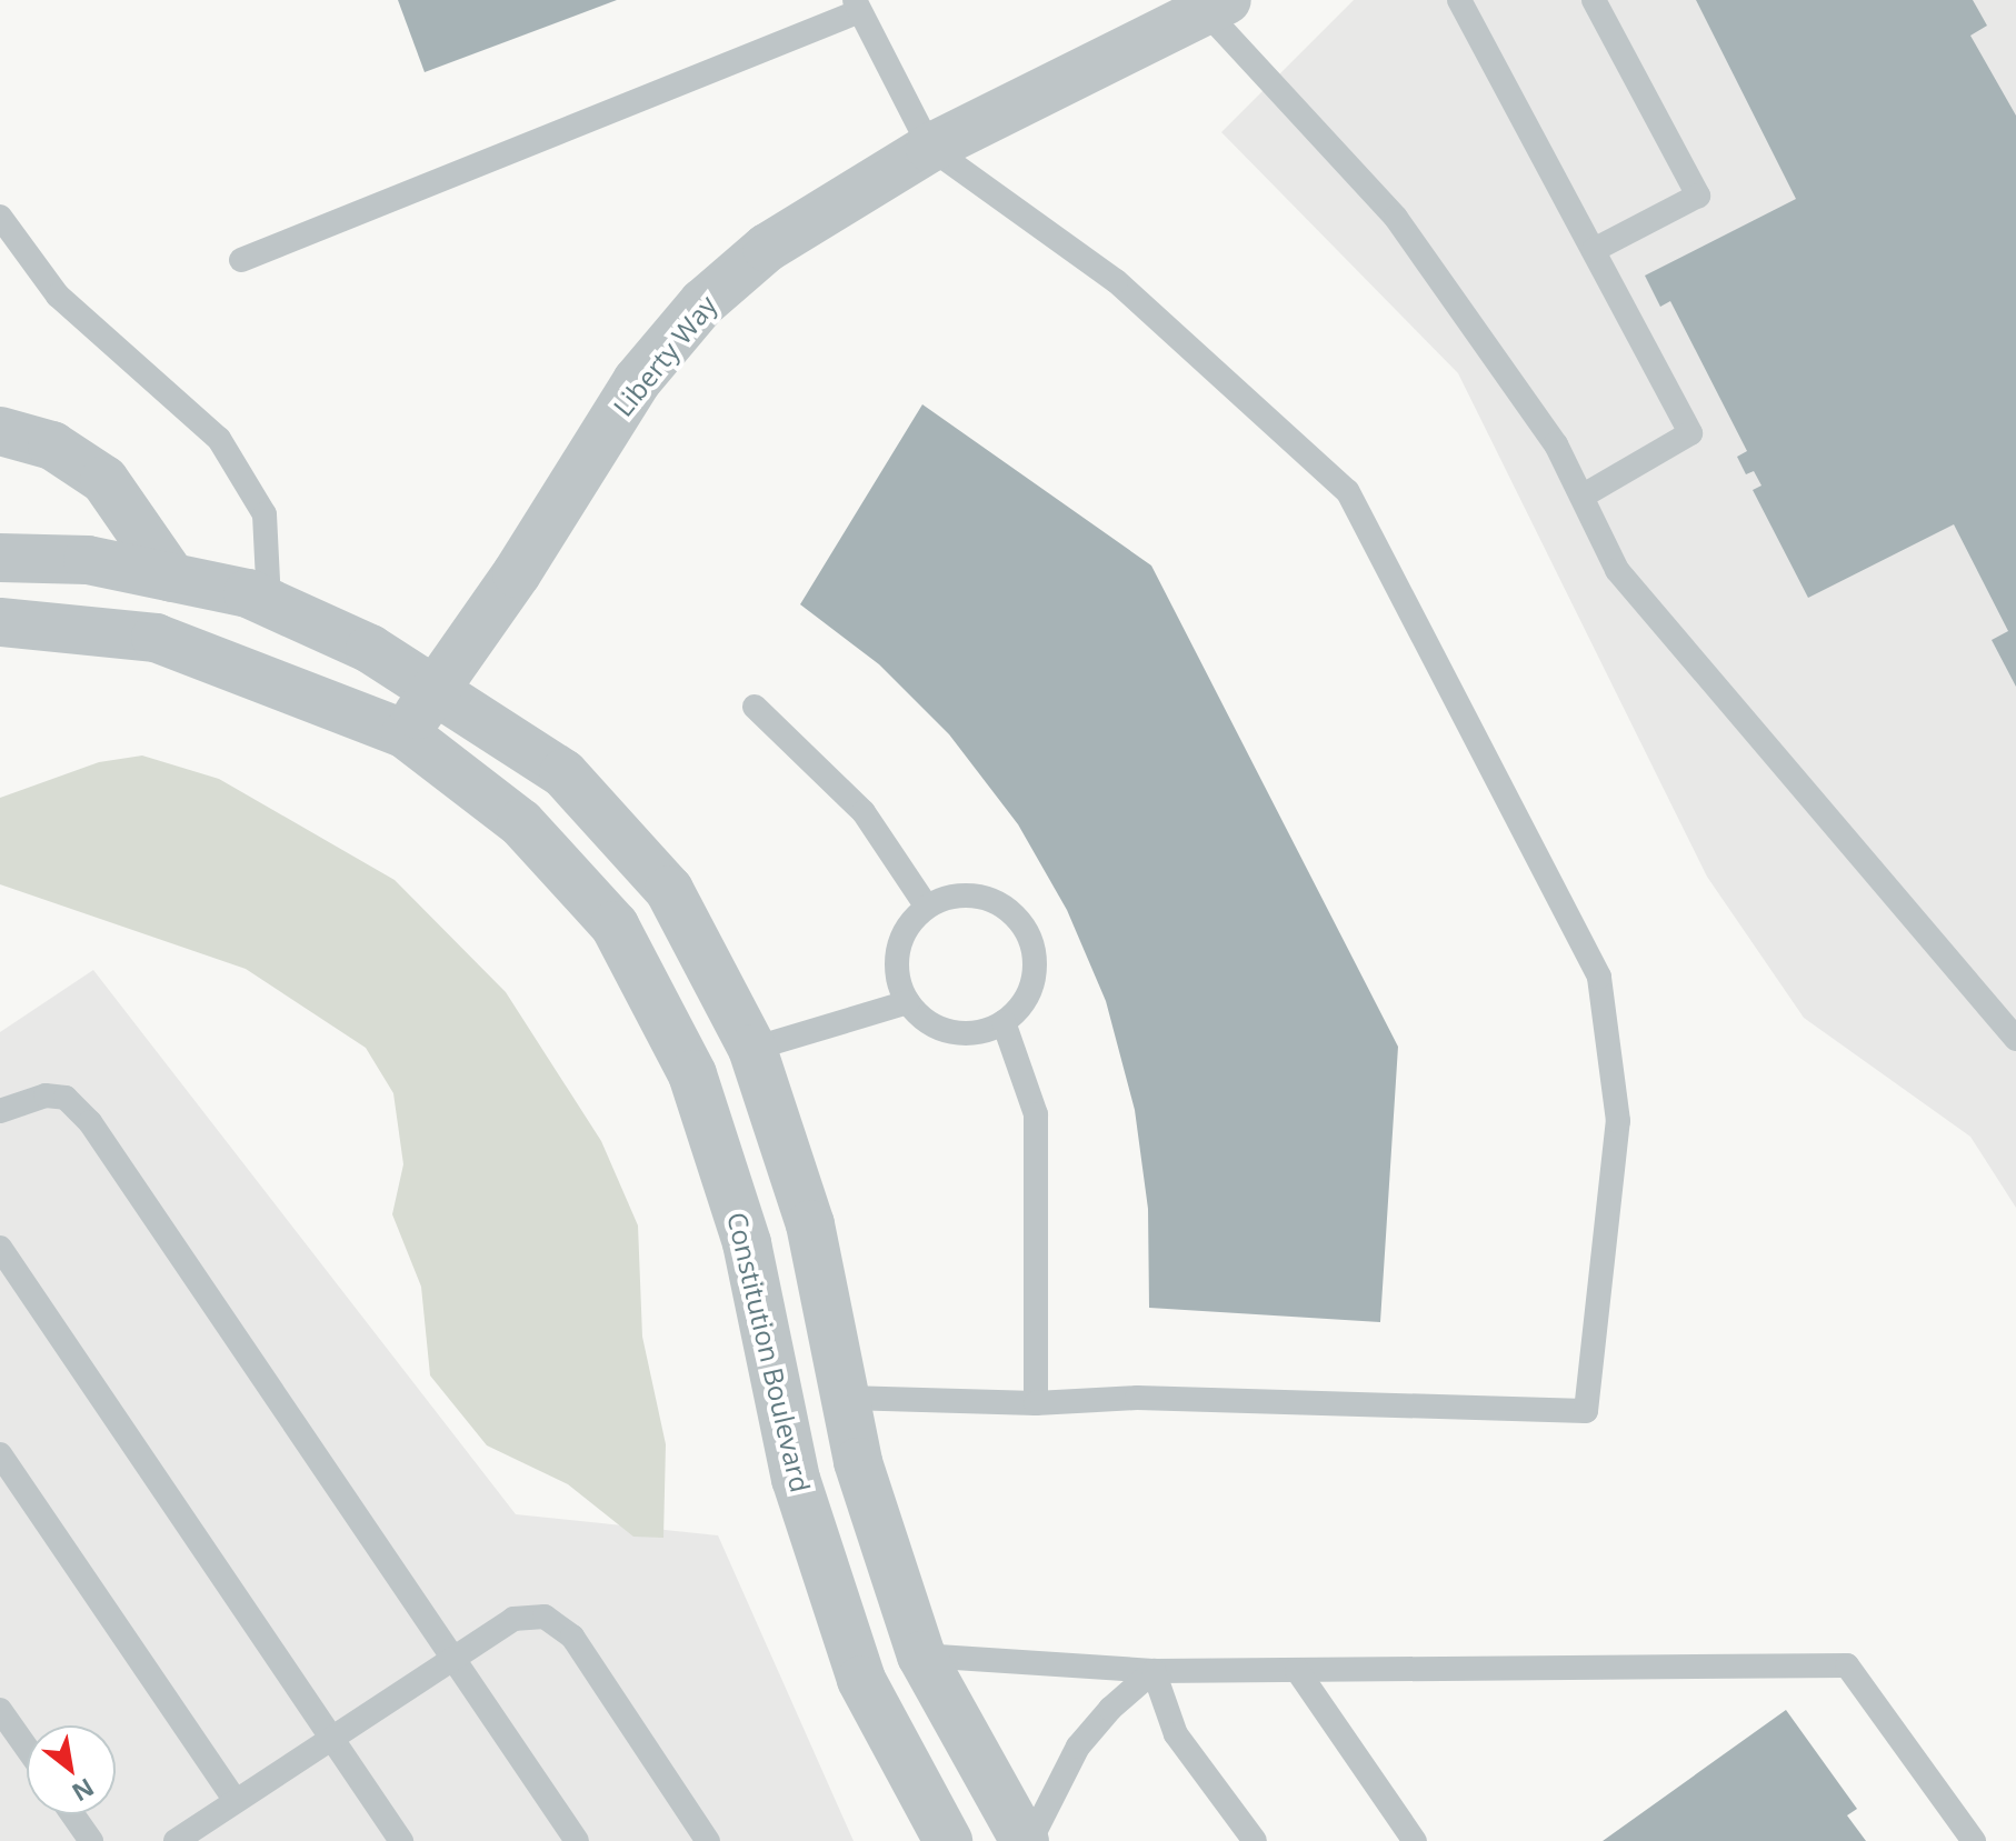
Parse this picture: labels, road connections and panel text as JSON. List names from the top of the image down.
{
  "streets": {
    "street": ["Liberty Way", "Constitution Boulevard"]
  },
  "crossings": [
    ["Liberty Way", "Constitution Boulevard"]
  ],
  "north": "bottom right"
}
